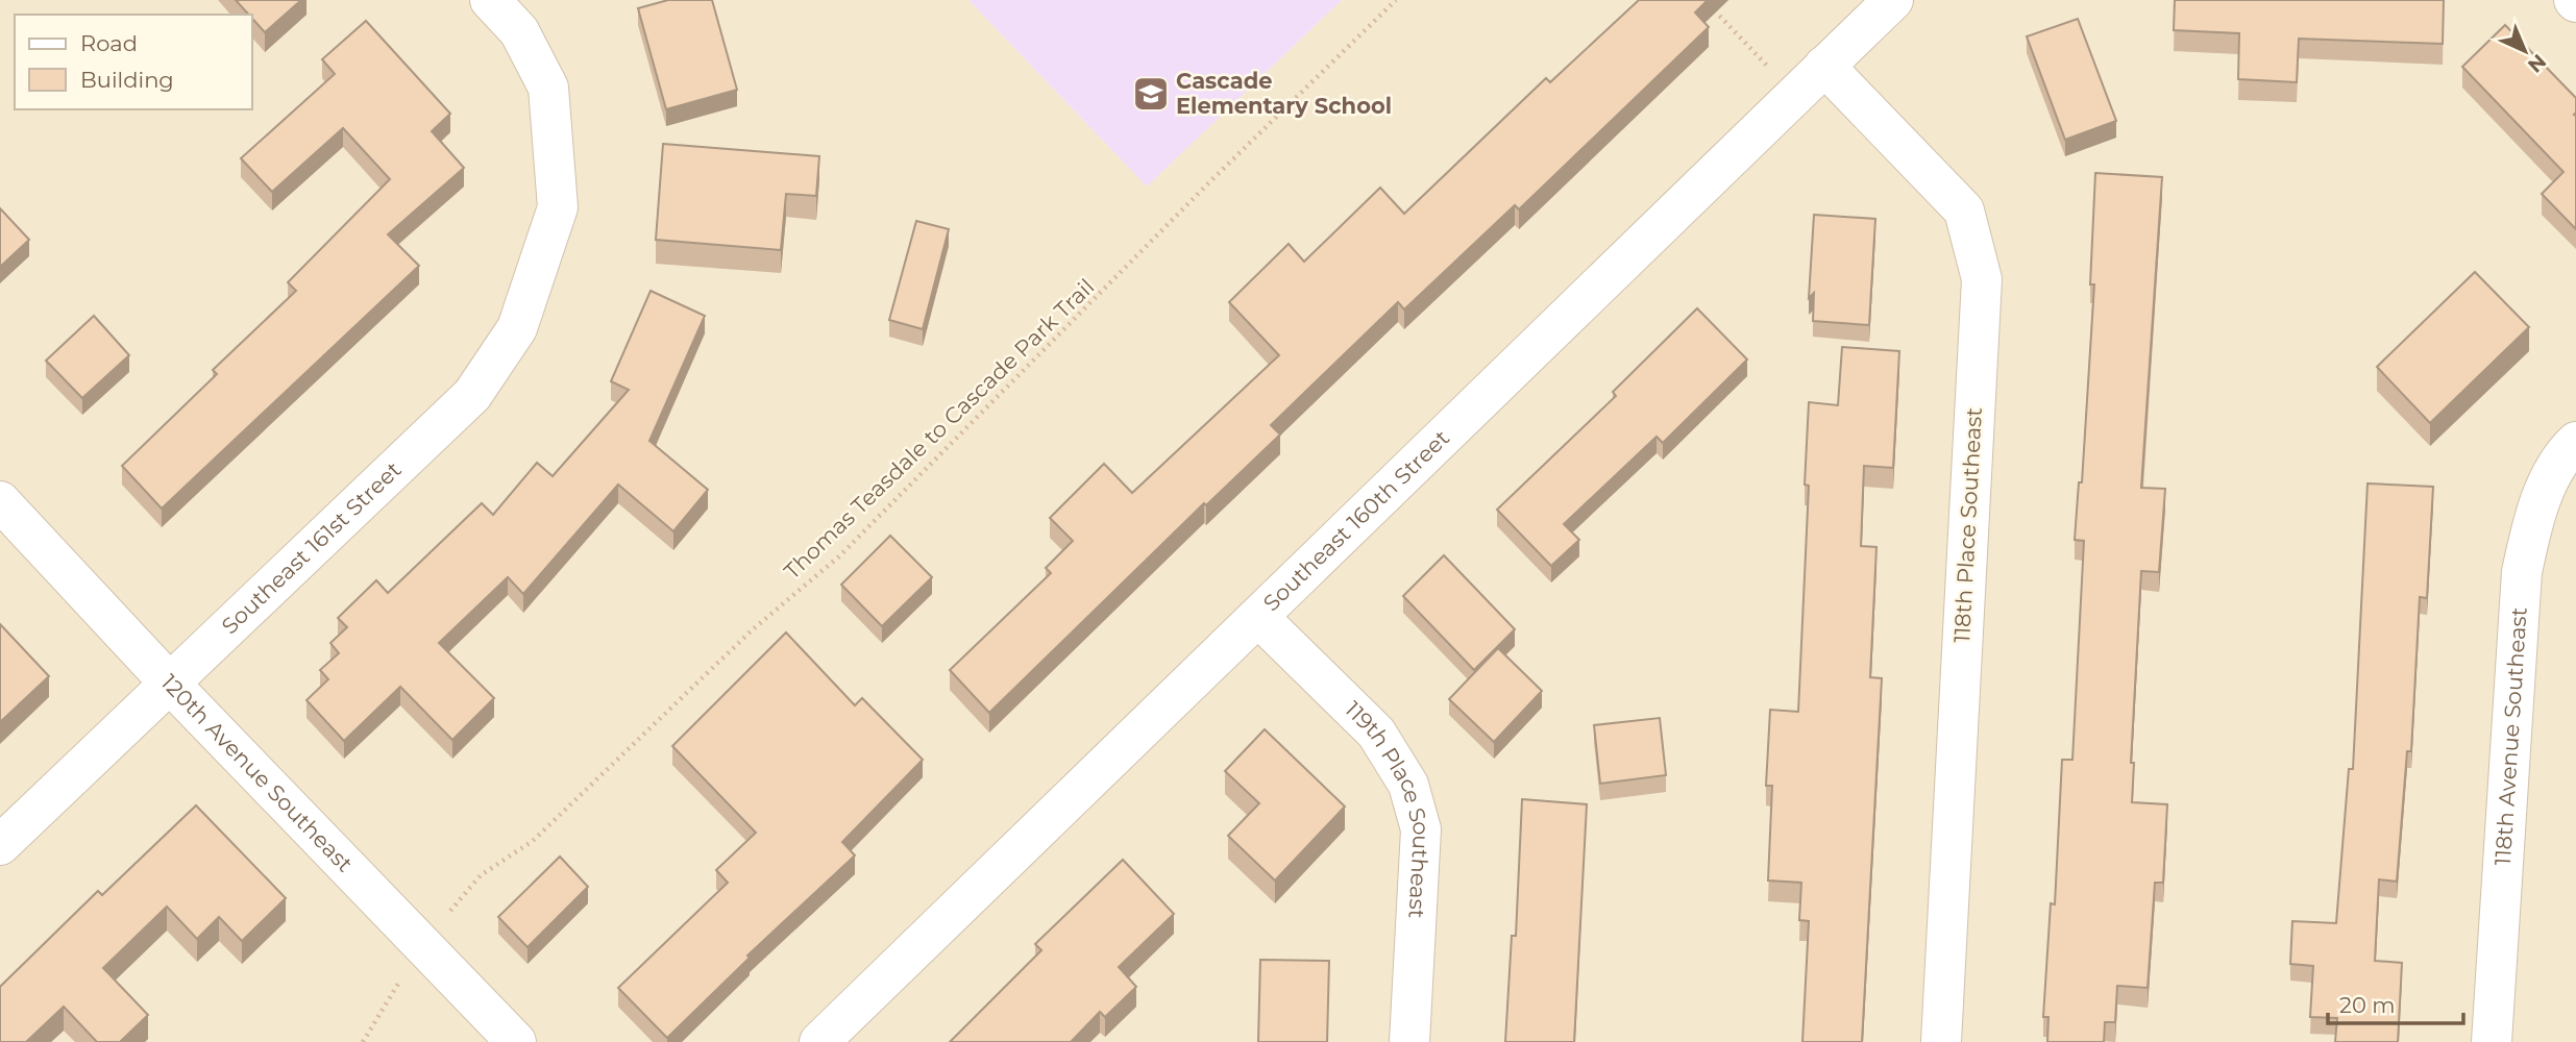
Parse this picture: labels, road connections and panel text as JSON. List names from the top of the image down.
{
  "streets": {
    "street": [
      "Southeast 160th Street",
      "118th Place Southeast",
      "Southeast 161st Street",
      "118th Avenue Southeast",
      "120th Avenue Southeast",
      "119th Place Southeast"
    ],
    "path": ["Thomas Teasdale to Cascade Park Trail"]
  },
  "crossings": [
    ["Thomas Teasdale to Cascade Park Trail", "120th Avenue Southeast"],
    ["Southeast 160th Street", "118th Place Southeast"],
    ["Southeast 160th Street", "119th Place Southeast"],
    ["Southeast 161st Street", "120th Avenue Southeast"]
  ],
  "places": {
    "school or university": ["Cascade Elementary School"]
  },
  "legend": ["Road", "Building"],
  "scale_bar": "20 m",
  "north": "bottom right"
}
